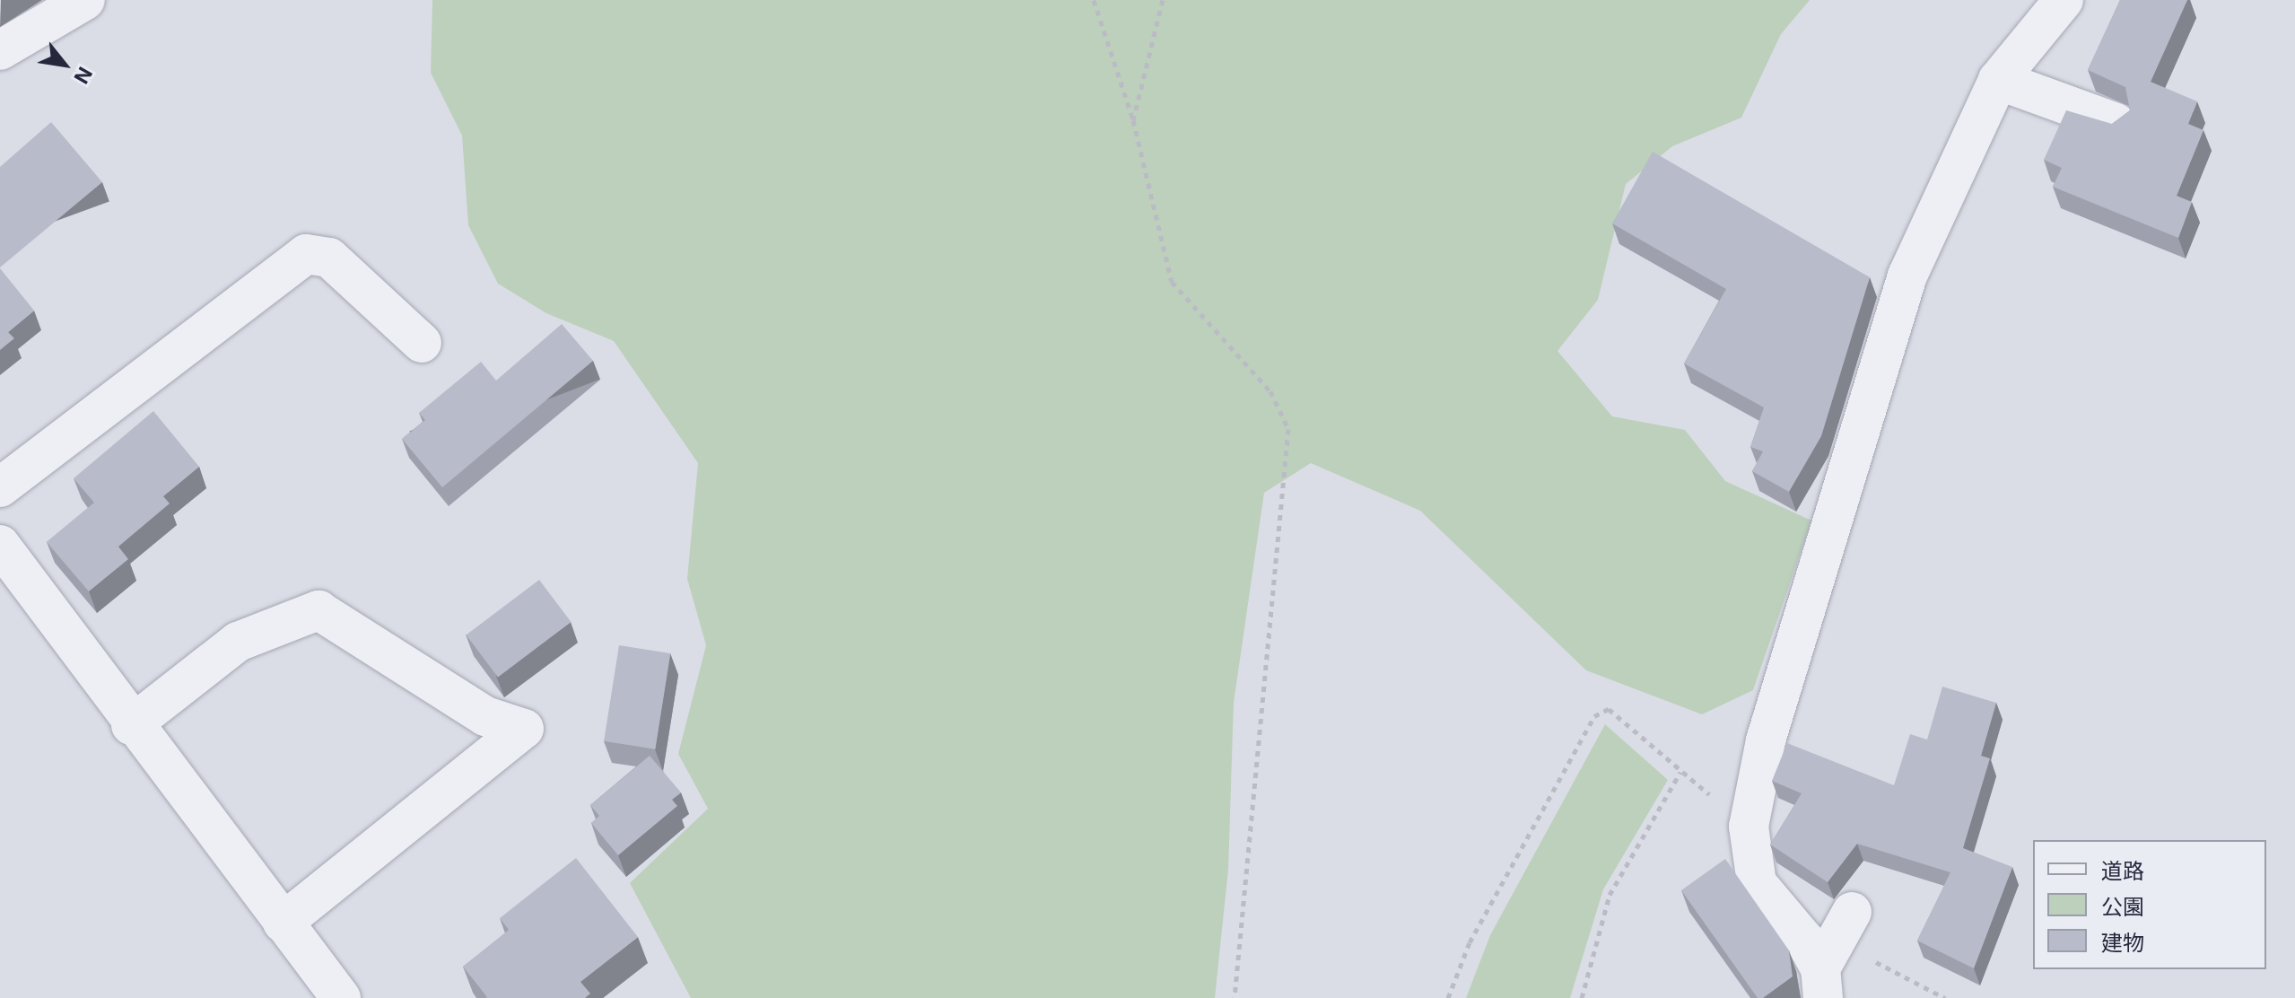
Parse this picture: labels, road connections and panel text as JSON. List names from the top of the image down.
{
  "legend": ["道路", "公園", "建物"],
  "north": "bottom right"
}
